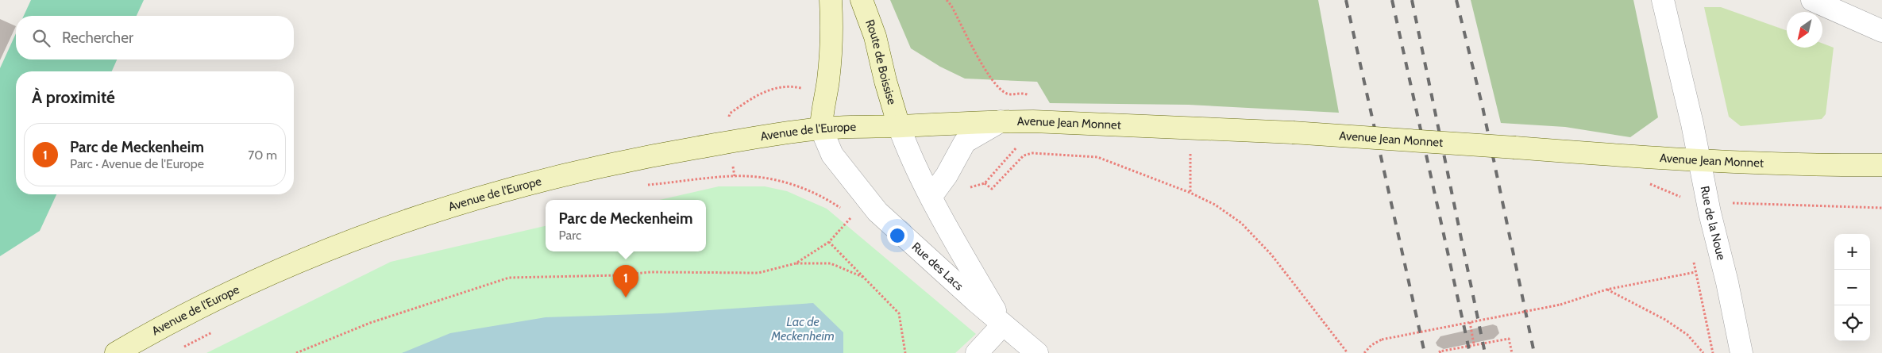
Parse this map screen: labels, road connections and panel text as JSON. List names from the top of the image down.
{
  "streets": {
    "main road": ["Route de Boissise", "Avenue Jean Monnet", "Avenue de l'Europe"],
    "street": ["Rue de la Noue", "Rue des Lacs"]
  },
  "crossings": [
    ["Route de Boissise", "Avenue Jean Monnet"],
    ["Route de Boissise", "Avenue de l'Europe"],
    ["Route de Boissise", "Rue des Lacs"],
    ["Avenue Jean Monnet", "Avenue de l'Europe"],
    ["Avenue Jean Monnet", "Rue de la Noue"],
    ["Avenue Jean Monnet", "Rue des Lacs"],
    ["Avenue de l'Europe", "Rue des Lacs"]
  ],
  "water": ["Lac de Meckenheim"],
  "north": "bottom left",
  "page": {
    "search": "Rechercher",
    "heading": "À proximité",
    "list": [
      {
        "mark": "1",
        "name": "Parc de Meckenheim",
        "note": "Parc · Avenue de l'Europe",
        "value": "70 m"
      }
    ],
    "popup": ["Parc de Meckenheim", "Parc"],
    "map_buttons": ["+", "−"],
    "pins": "1"
  }
}
